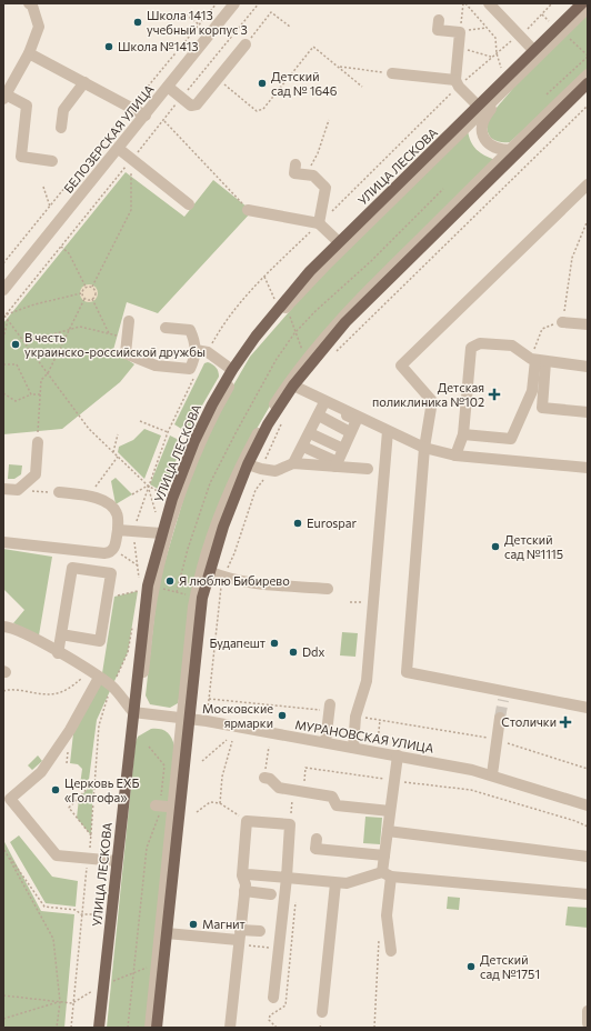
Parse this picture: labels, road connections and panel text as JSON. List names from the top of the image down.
{
  "streets": {
    "main road": ["УЛИЦА ЛЕСКОВА"],
    "street": ["БЕЛОЗЕРСКАЯ УЛИЦА", "МУРАНОВСКАЯ УЛИЦА"]
  },
  "crossings": [
    ["УЛИЦА ЛЕСКОВА", "МУРАНОВСКАЯ УЛИЦА"]
  ],
  "places": {
    "other": [
      "Школа 1413 учебный корпус 3",
      "Школа №1413",
      "Детский сад № 1646",
      "В честь украинско-российской дружбы",
      "Eurospar",
      "Детский сад №1115",
      "Я люблю Бибирево",
      "Будапешт",
      "Ddx",
      "Московские ярмарки",
      "Церковь ЕХБ «Голгофа»",
      "Магнит",
      "Детский сад №1751"
    ],
    "health": ["Детская поликлиника №102", "Столички"]
  }
}
